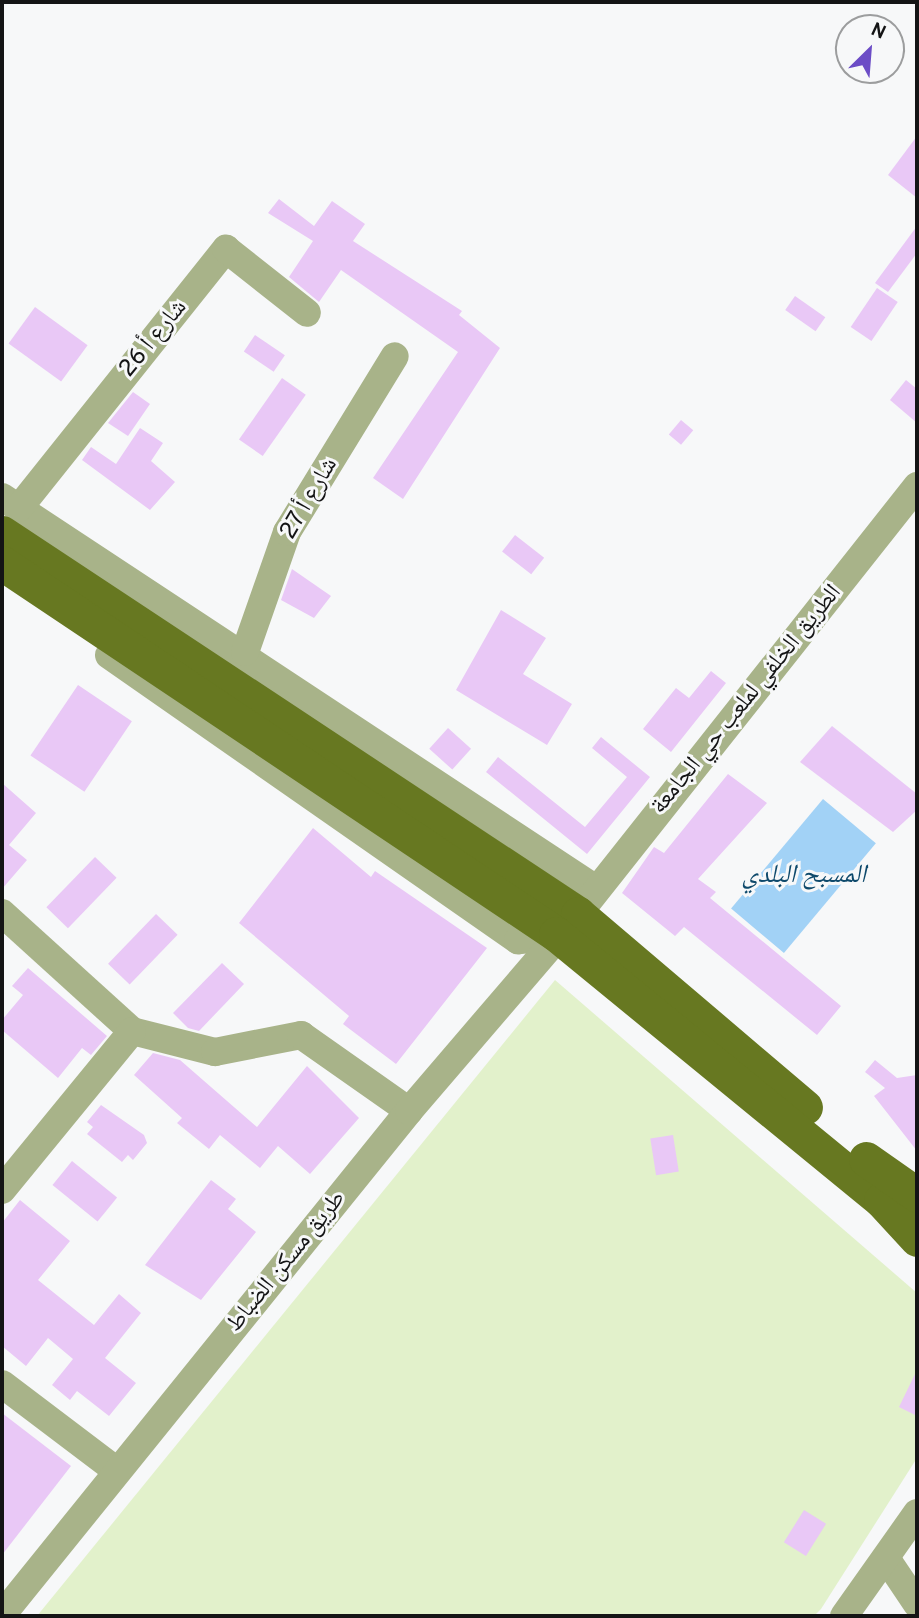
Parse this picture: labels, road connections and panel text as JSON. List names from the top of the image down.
{
  "streets": {
    "street": [
      "شارع أ 26",
      "شارع أ 27",
      "الطريق الخلفي لملعب حي الجامعة",
      "طريق مسكن الضباط"
    ]
  },
  "crossings": [
    ["الطريق الخلفي لملعب حي الجامعة", "طريق مسكن الضباط"]
  ],
  "water": ["المسبح البلدي"],
  "north": "top right"
}
